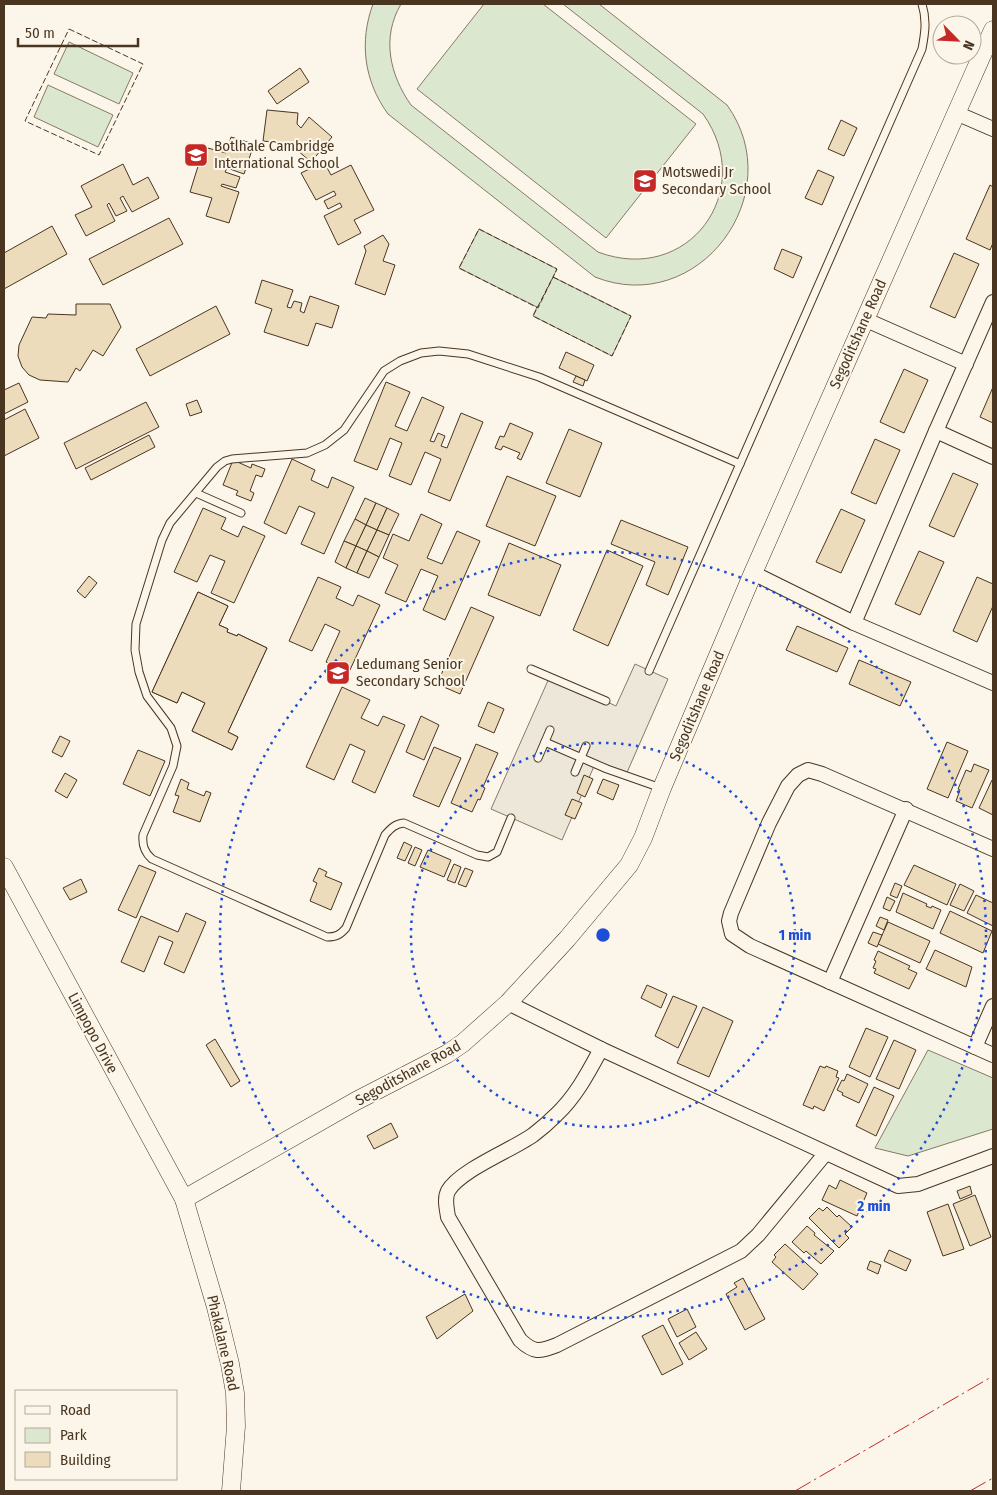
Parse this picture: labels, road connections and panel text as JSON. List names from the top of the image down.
{
  "streets": {
    "street": ["Segoditshane Road", "Limpopo Drive", "Phakalane Road"]
  },
  "crossings": [
    ["Segoditshane Road", "Limpopo Drive"],
    ["Segoditshane Road", "Phakalane Road"],
    ["Limpopo Drive", "Phakalane Road"]
  ],
  "places": {
    "school or university": ["Botlhale Cambridge International School", "Motswedi Jr Secondary School", "Ledumang Senior Secondary School"]
  },
  "legend": ["Road", "Park", "Building"],
  "scale_bar": "50 m",
  "north": "bottom right",
  "rings": ["1 min", "2 min"]
}
